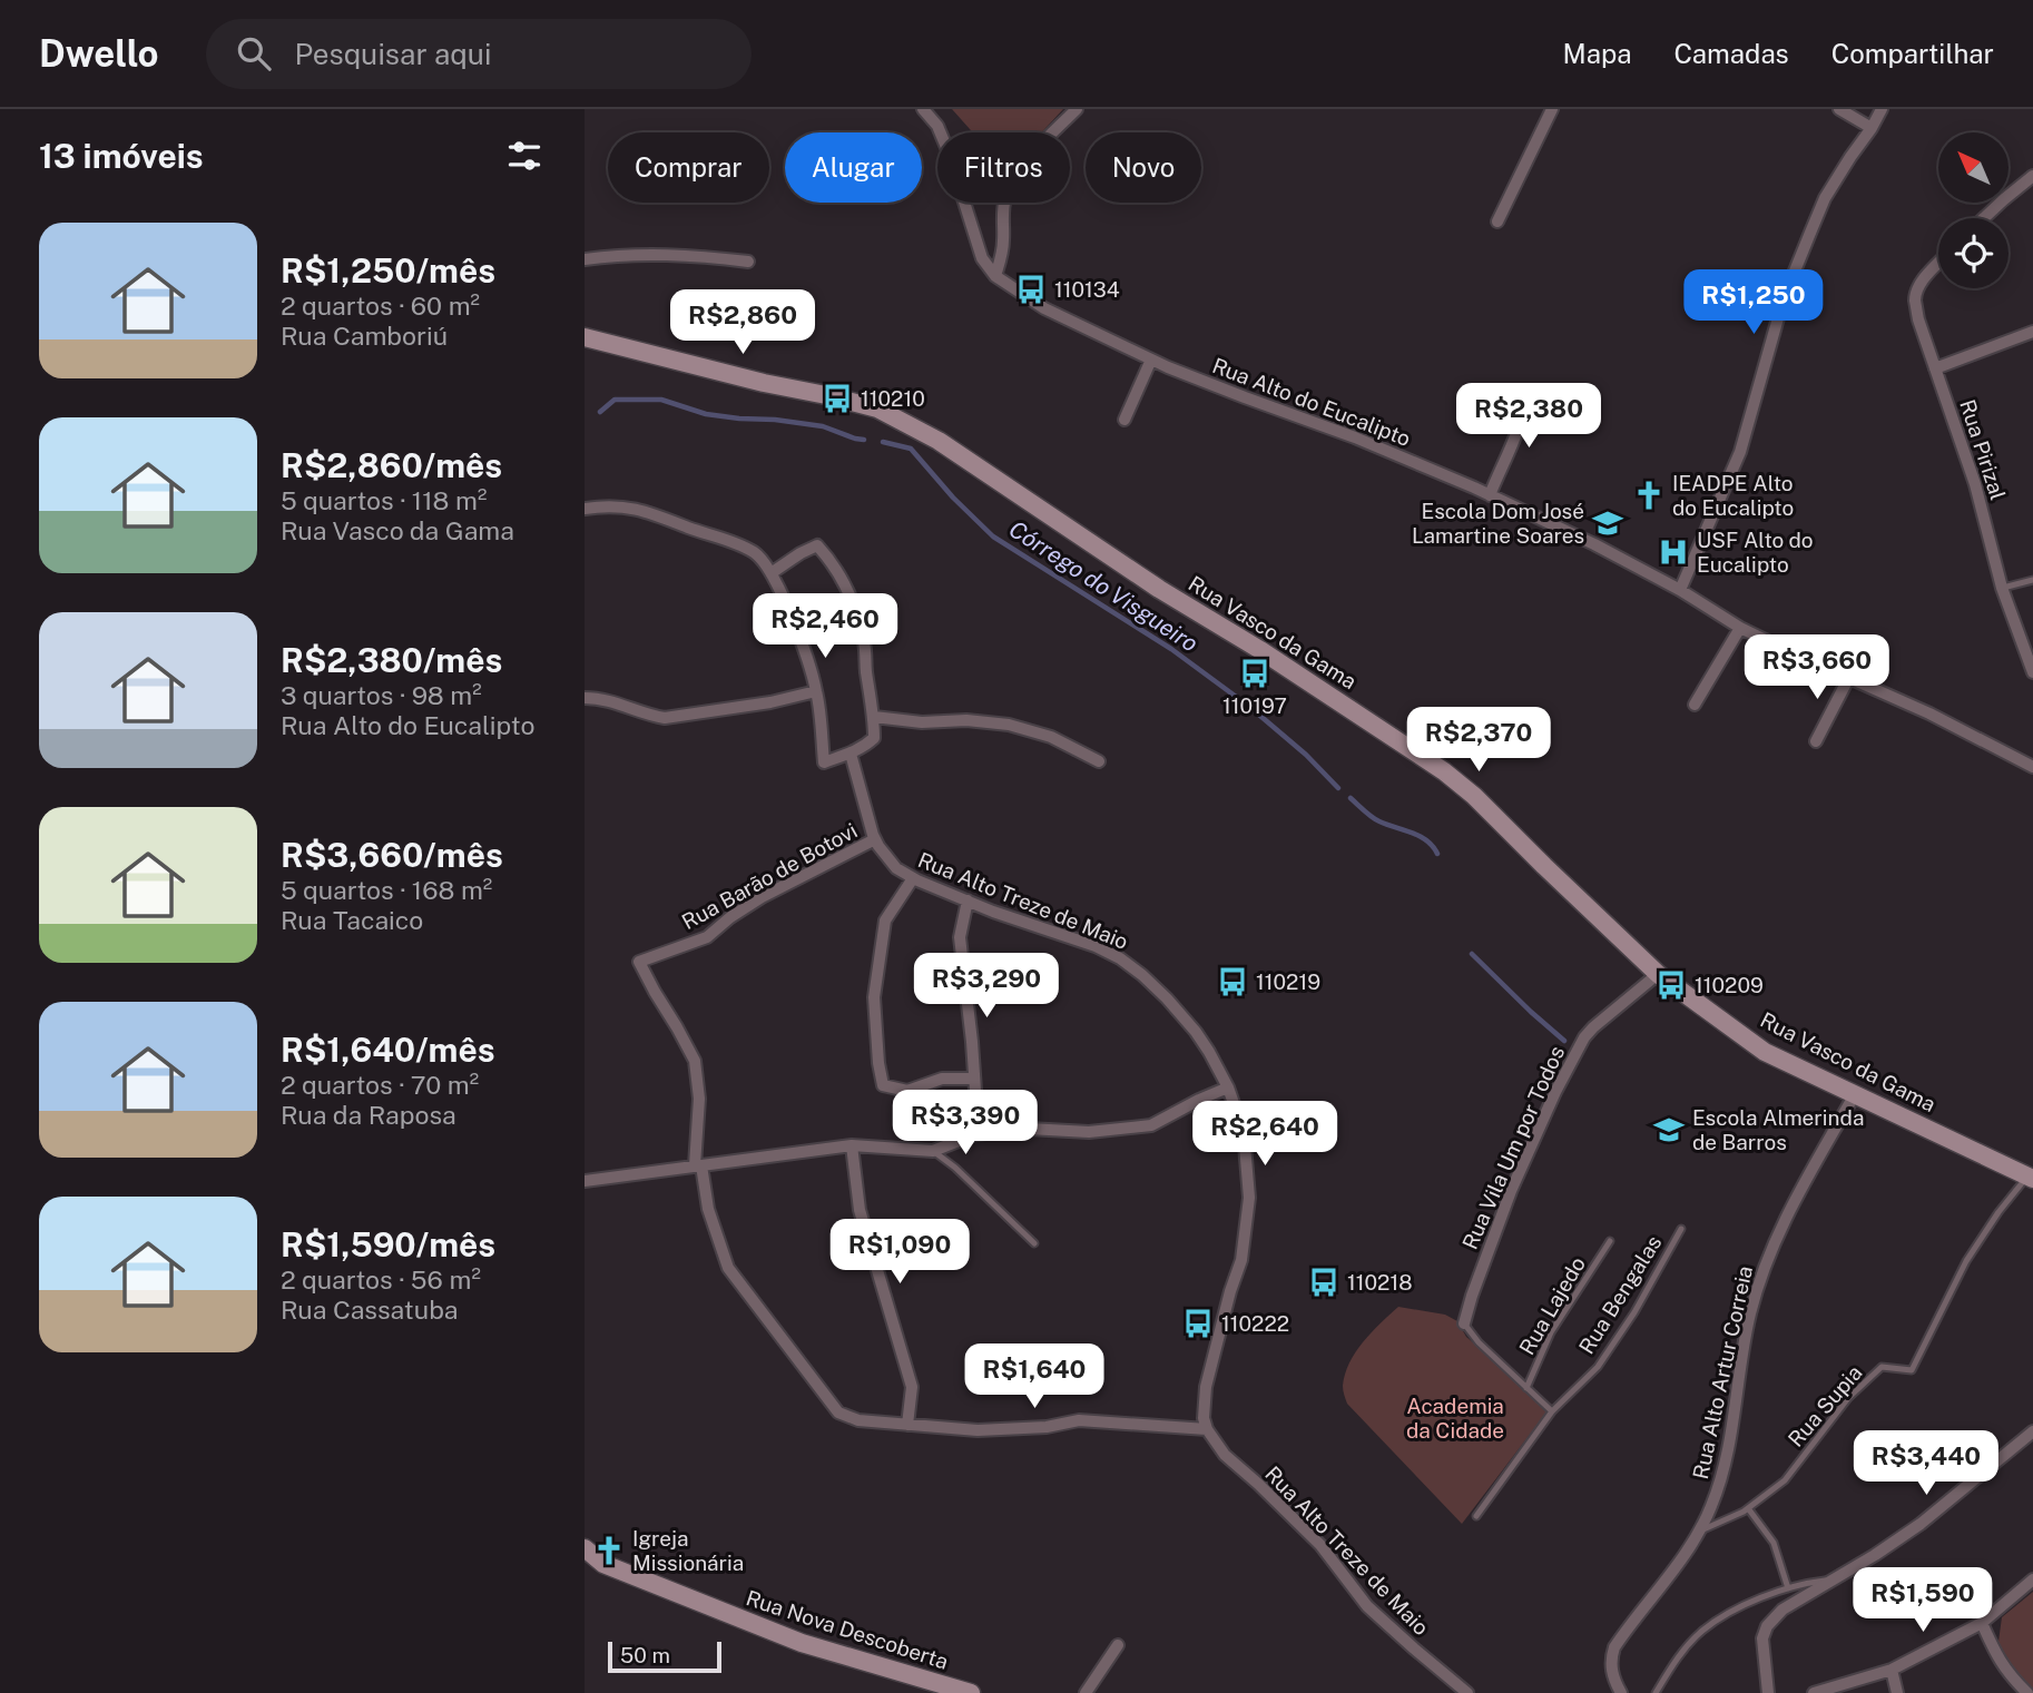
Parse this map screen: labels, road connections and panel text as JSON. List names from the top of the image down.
{
  "streets": {
    "main road": ["Rua Vasco da Gama", "Rua Nova Descoberta"],
    "street": [
      "Rua Alto do Eucalipto",
      "Rua Pirizal",
      "Rua Barão de Botovi",
      "Rua Alto Treze de Maio",
      "Rua Vila Um por Todos",
      "Rua Alto Artur Correia"
    ],
    "lane": ["Rua Bengalas", "Rua Lajedo", "Rua Supia"]
  },
  "crossings": [
    ["Rua Vasco da Gama", "Rua Vila Um por Todos"],
    ["Rua Vasco da Gama", "Rua Alto Artur Correia"],
    ["Rua Vasco da Gama", "Rua Supia"],
    ["Rua Barão de Botovi", "Rua Alto Treze de Maio"],
    ["Rua Alto Artur Correia", "Rua Supia"]
  ],
  "water": ["Córrego do Visgueiro"],
  "parks": ["Academia da Cidade"],
  "places": {
    "bus stop": [
      "110134",
      "110210",
      "110197",
      "110219",
      "110209",
      "110218",
      "110222"
    ],
    "church": ["IEADPE Alto do Eucalipto", "Igreja Missionária"],
    "school or university": ["Escola Dom José Lamartine Soares", "Escola Almerinda de Barros"],
    "hospital": ["USF Alto do Eucalipto"]
  },
  "scale_bar": "50 m",
  "north": "top left",
  "page": {
    "header": "Dwello",
    "search": "Pesquisar aqui",
    "nav": ["Mapa", "Camadas", "Compartilhar"],
    "heading": "13 imóveis",
    "chip": [
      "Comprar",
      "Alugar",
      "Filtros",
      "Novo"
    ],
    "list": [
      {
        "name": "R$1,250/mês",
        "note": "2 quartos · 60 m² · Rua Camboriú"
      },
      {
        "name": "R$2,860/mês",
        "note": "5 quartos · 118 m² · Rua Vasco da Gama"
      },
      {
        "name": "R$2,380/mês",
        "note": "3 quartos · 98 m² · Rua Alto do Eucalipto"
      },
      {
        "name": "R$3,660/mês",
        "note": "5 quartos · 168 m² · Rua Tacaico"
      },
      {
        "name": "R$1,640/mês",
        "note": "2 quartos · 70 m² · Rua da Raposa"
      },
      {
        "name": "R$1,590/mês",
        "note": "2 quartos · 56 m² · Rua Cassatuba"
      }
    ],
    "price": [
      "R$1,250",
      "R$2,860",
      "R$2,380",
      "R$2,460",
      "R$3,660",
      "R$2,370",
      "R$3,290",
      "R$3,390",
      "R$2,640",
      "R$1,090",
      "R$1,640",
      "R$3,440",
      "R$1,590"
    ],
    "scale": "50 m"
  }
}
